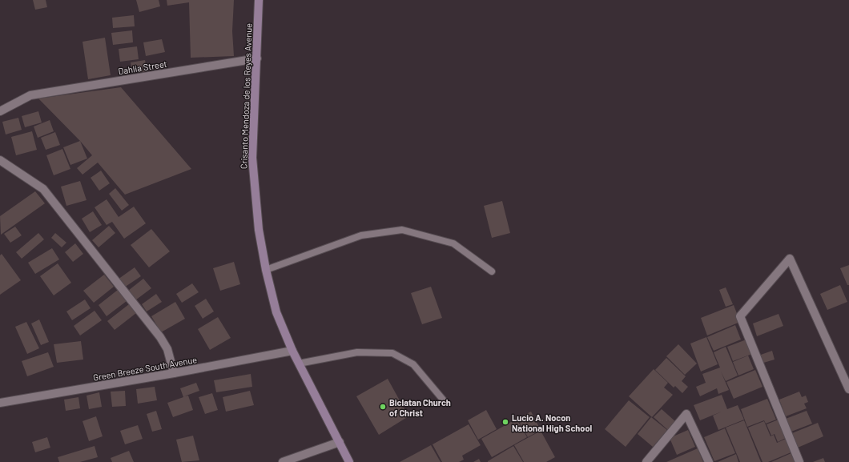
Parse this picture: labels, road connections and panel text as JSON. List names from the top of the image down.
{
  "streets": {
    "main road": ["Crisanto Mendoza de los Reyes Avenue"],
    "street": ["Dahlia Street", "Green Breeze South Avenue"]
  },
  "crossings": [
    ["Dahlia Street", "Crisanto Mendoza de los Reyes Avenue"],
    ["Crisanto Mendoza de los Reyes Avenue", "Green Breeze South Avenue"]
  ],
  "places": ["Biclatan Church of Christ", "Lucio A. Nocon National High School"]
}
